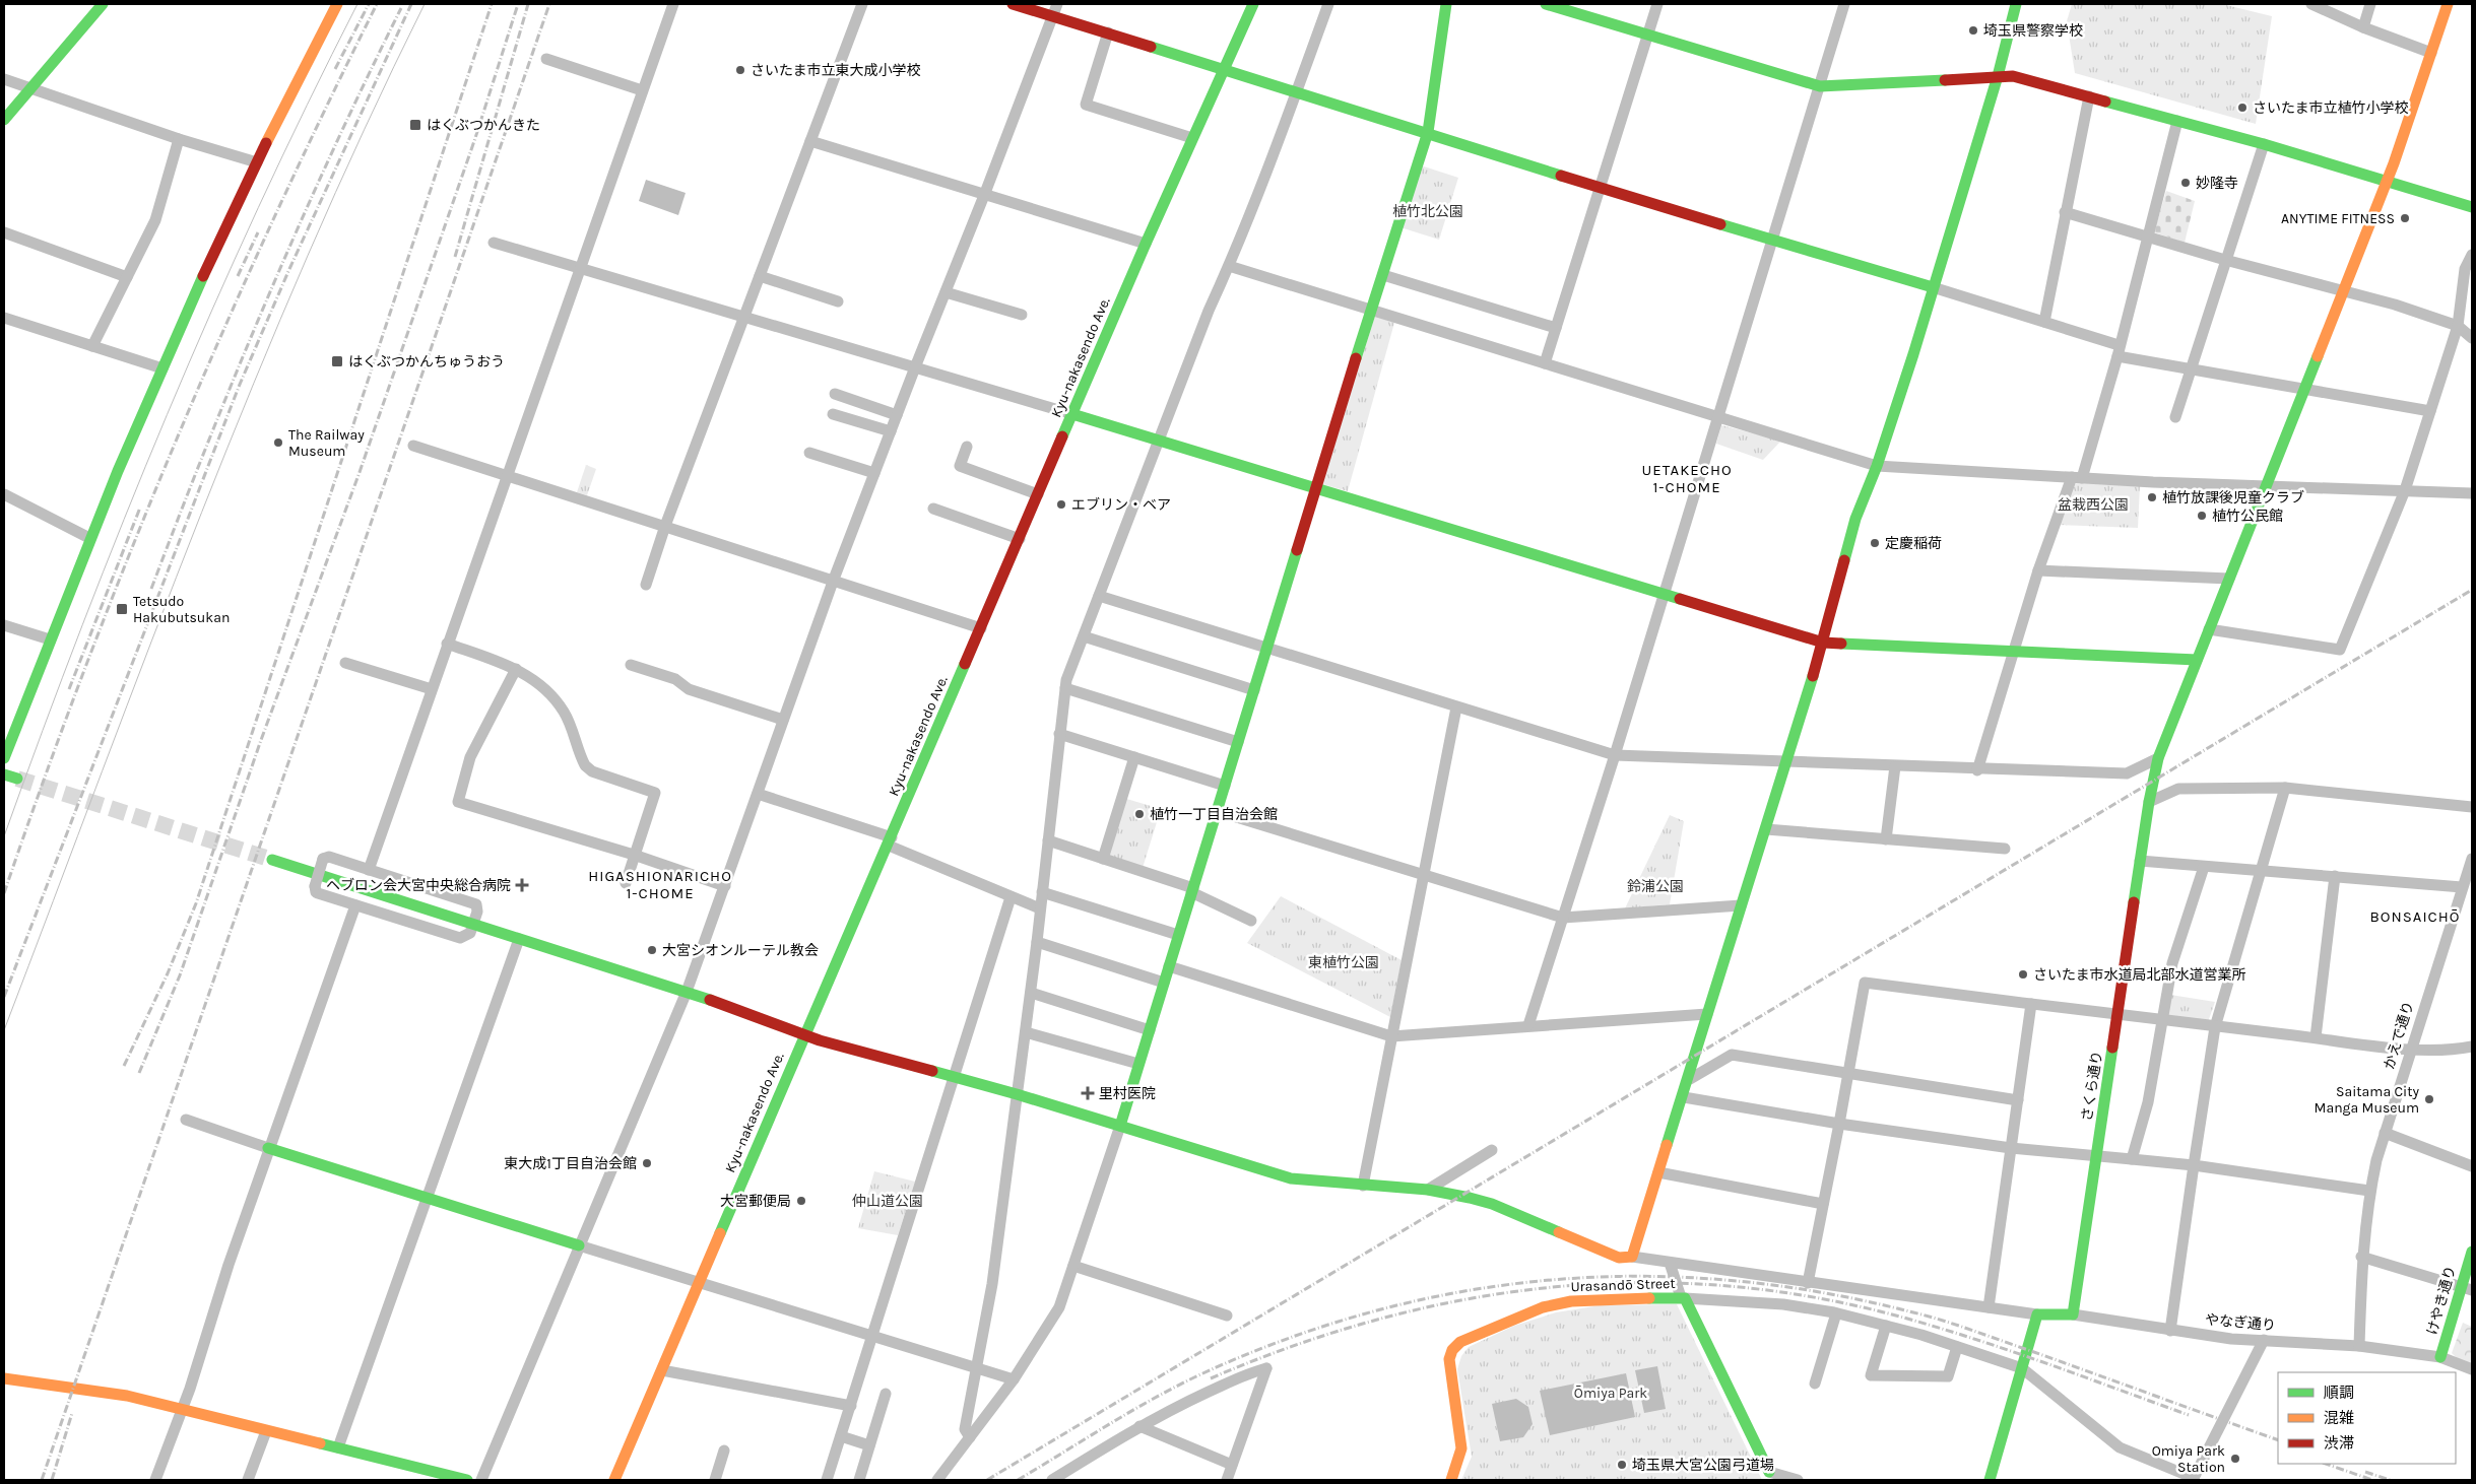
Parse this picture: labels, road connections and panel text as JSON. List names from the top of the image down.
{
  "streets": {
    "main road": [
      "Kyu-nakasendo Ave.",
      "さくら通り",
      "Urasandō Street",
      "けやき通り",
      "やなぎ通り"
    ],
    "street": ["かえで通り"]
  },
  "crossings": [
    ["かえで通り", "やなぎ通り"],
    ["さくら通り", "やなぎ通り"],
    ["けやき通り", "やなぎ通り"]
  ],
  "districts": ["UETAKECHO 1-CHOME", "HIGASHIONARICHO 1-CHOME", "BONSAICHŌ"],
  "parks": [
    "植竹北公園",
    "盆栽西公園",
    "鈴浦公園",
    "東植竹公園",
    "仲山道公園",
    "Ōmiya Park"
  ],
  "places": {
    "other": [
      "埼玉県警察学校",
      "さいたま市立東大成小学校",
      "さいたま市立植竹小学校",
      "妙隆寺",
      "ANYTIME FITNESS",
      "The Railway Museum",
      "植竹放課後児童クラブ",
      "エブリン・ベア",
      "植竹公民館",
      "定慶稲荷",
      "植竹一丁目自治会館",
      "大宮シオンルーテル教会",
      "さいたま市水道局北部水道営業所",
      "Saitama City Manga Museum",
      "東大成1丁目自治会館",
      "大宮郵便局",
      "Omiya Park Station",
      "埼玉県大宮公園弓道場"
    ],
    "transit": ["はくぶつかんきた", "はくぶつかんちゅうおう", "Tetsudo Hakubutsukan"],
    "health": ["ヘブロン会大宮中央総合病院", "里村医院"]
  },
  "legend": ["順調", "混雑", "渋滞"]
}
